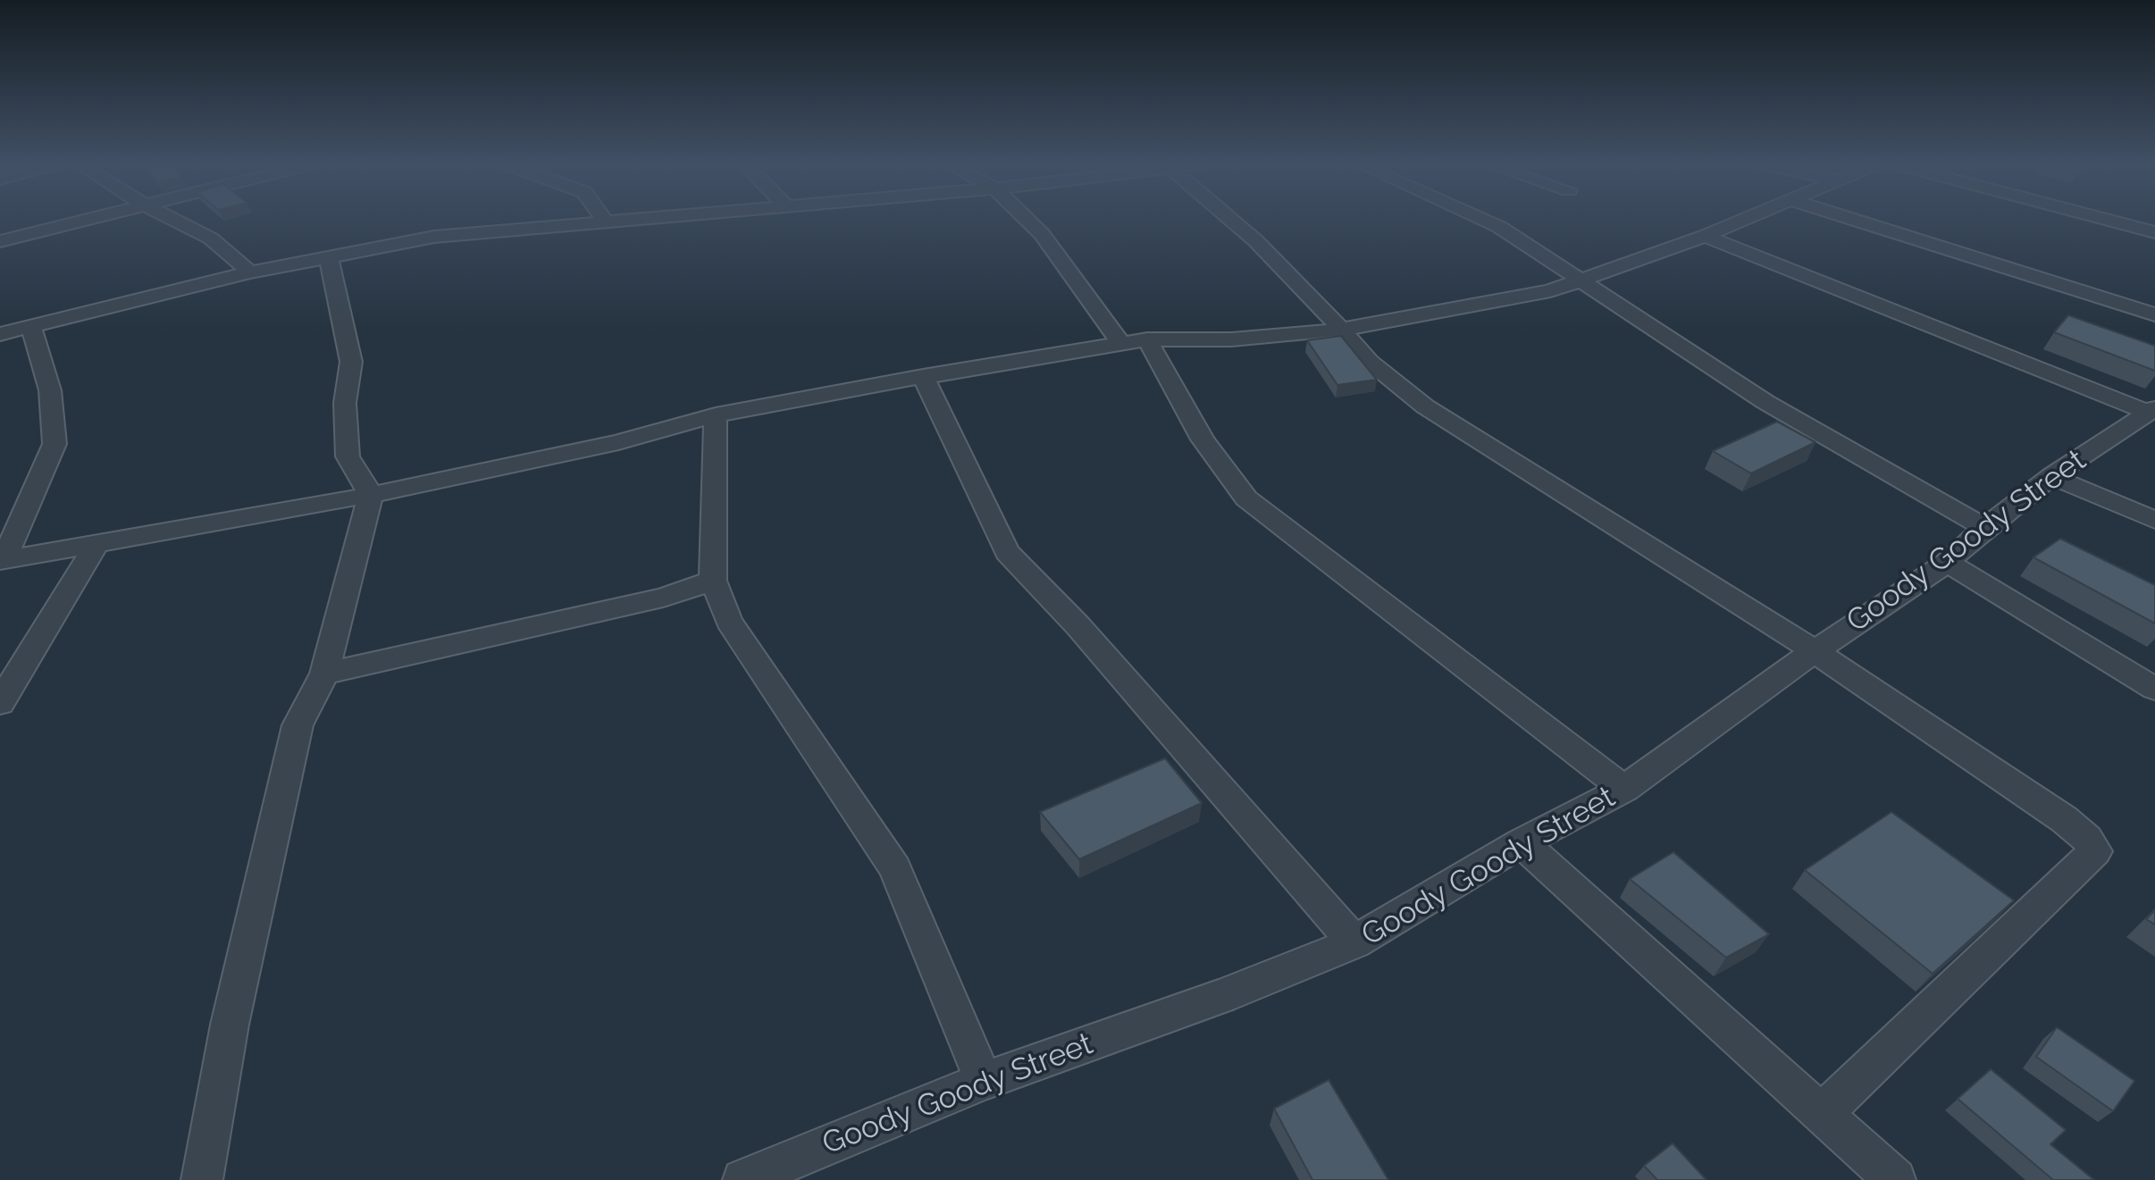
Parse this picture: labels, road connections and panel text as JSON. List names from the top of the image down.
{
  "streets": {
    "street": ["Goody Goody Street"]
  }
}
